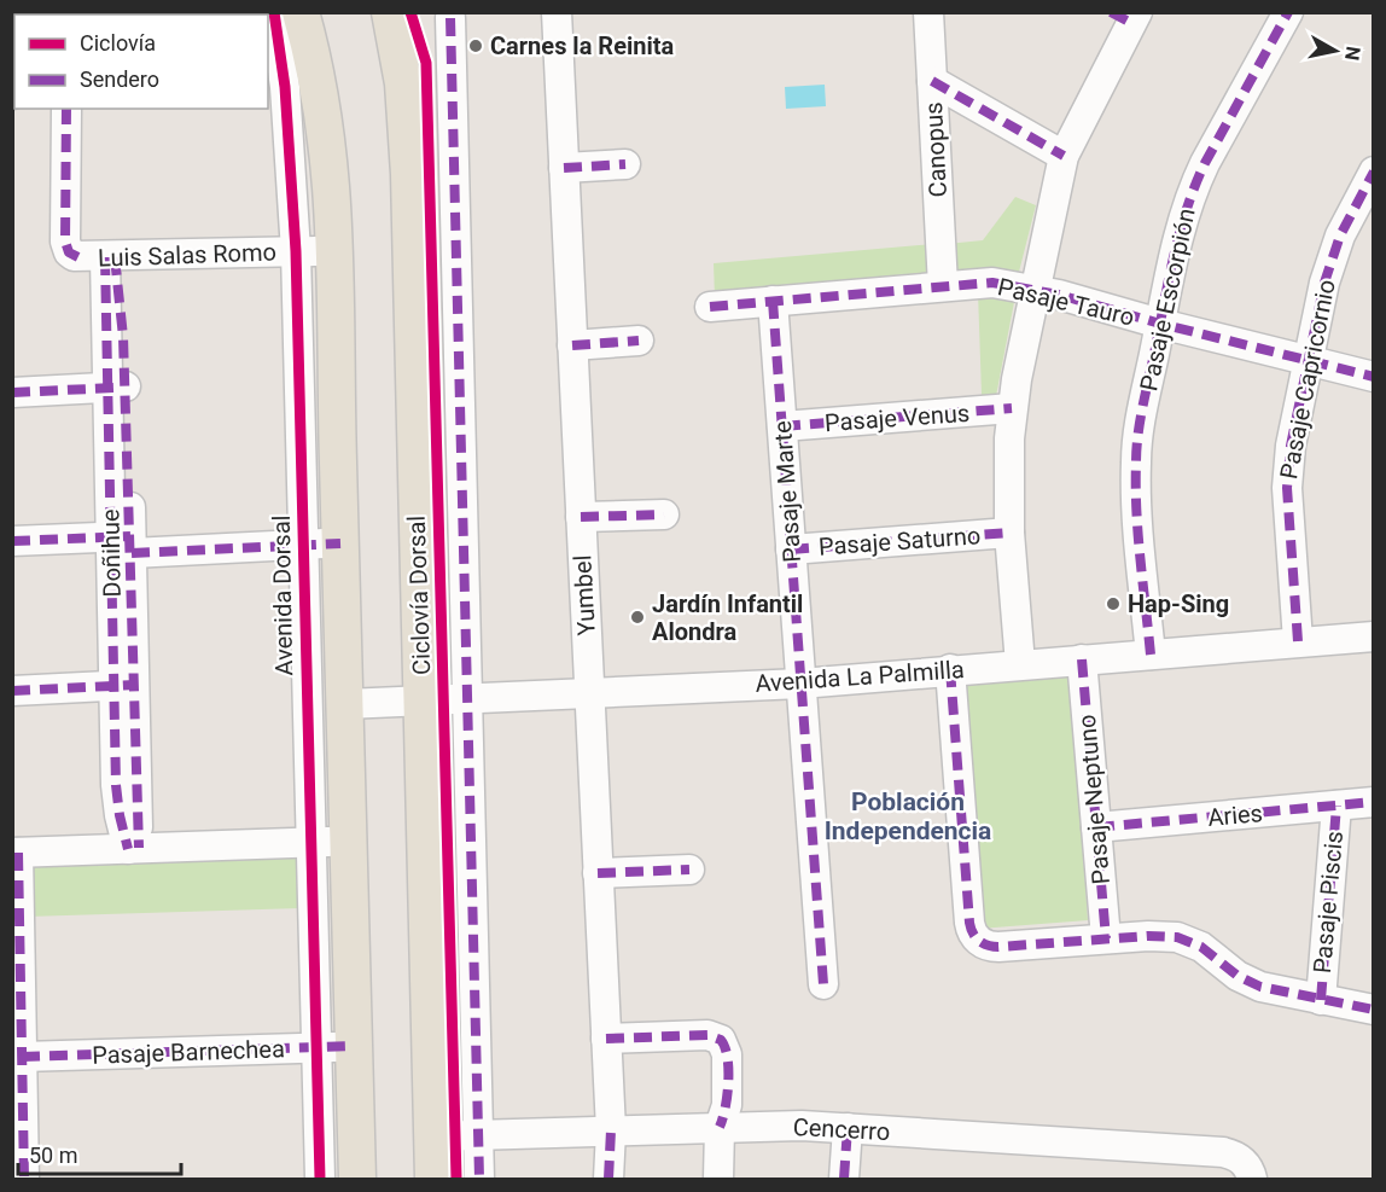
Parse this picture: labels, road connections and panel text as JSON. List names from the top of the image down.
{
  "streets": {
    "street": [
      "Canopus",
      "Luis Salas Romo",
      "Pasaje Escorpión",
      "Pasaje Tauro",
      "Pasaje Capricornio",
      "Pasaje Venus",
      "Pasaje Marte",
      "Pasaje Saturno",
      "Doñihue",
      "Avenida Dorsal",
      "Yumbel",
      "Avenida La Palmilla",
      "Pasaje Neptuno",
      "Aries",
      "Pasaje Piscis",
      "Pasaje Barnechea",
      "Cencerro"
    ],
    "cycle path": ["Ciclovía Dorsal"]
  },
  "crossings": [
    ["Canopus", "Pasaje Tauro"],
    ["Luis Salas Romo", "Doñihue"],
    ["Luis Salas Romo", "Avenida Dorsal"],
    ["Pasaje Escorpión", "Pasaje Tauro"],
    ["Pasaje Escorpión", "Avenida La Palmilla"],
    ["Pasaje Tauro", "Pasaje Capricornio"],
    ["Pasaje Tauro", "Pasaje Marte"],
    ["Pasaje Capricornio", "Avenida La Palmilla"],
    ["Pasaje Venus", "Pasaje Marte"],
    ["Pasaje Marte", "Pasaje Saturno"],
    ["Pasaje Marte", "Avenida La Palmilla"],
    ["Avenida Dorsal", "Pasaje Barnechea"],
    ["Yumbel", "Avenida La Palmilla"],
    ["Yumbel", "Cencerro"],
    ["Avenida La Palmilla", "Pasaje Neptuno"],
    ["Pasaje Neptuno", "Aries"],
    ["Aries", "Pasaje Piscis"]
  ],
  "districts": ["Población Independencia"],
  "places": ["Carnes la Reinita", "Hap-Sing", "Jardín Infantil Alondra"],
  "legend": ["Ciclovía", "Sendero"],
  "scale_bar": "50 m",
  "north": "right"
}
